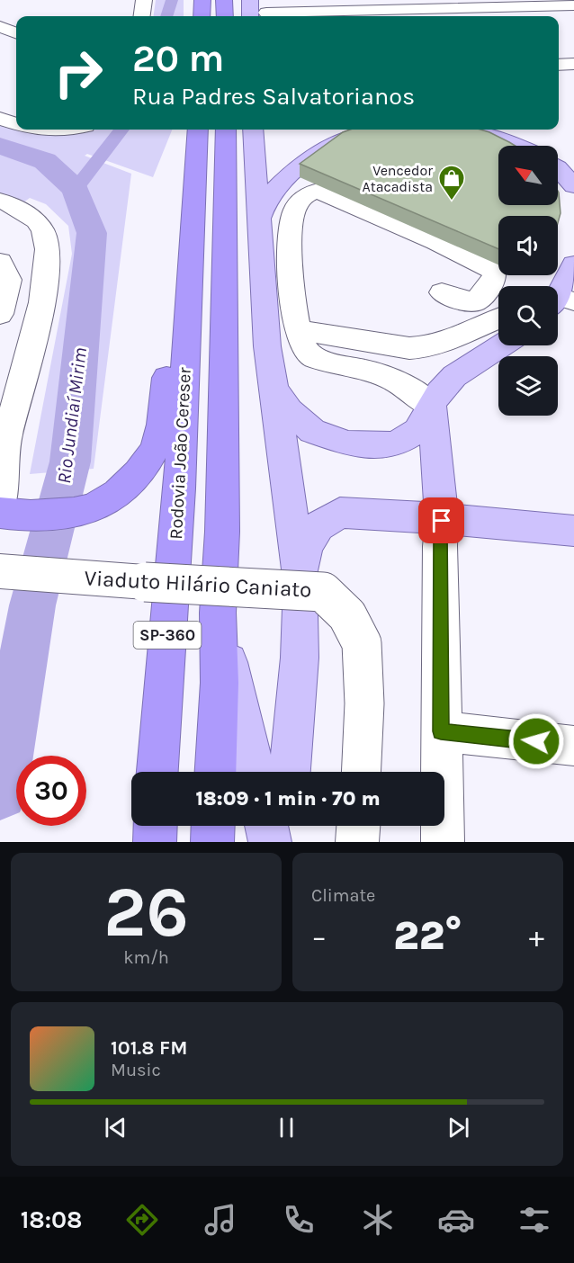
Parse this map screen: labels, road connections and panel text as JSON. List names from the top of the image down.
{
  "streets": {
    "highway": ["Rodovia João Cereser", "SP-360"],
    "street": ["Viaduto Hilário Caniato"]
  },
  "water": ["Rio Jundiaí Mirim"],
  "places": {
    "shop": ["Vencedor Atacadista"]
  },
  "north": "top left",
  "page": {
    "turn": ["20 m", "Rua Padres Salvatorianos"],
    "limit": "30",
    "trip": "18:09 · 1 min · 70 m",
    "tile": [
      ["26", "km/h"],
      "Climate"
    ],
    "heat": ["−", "22°", "+"],
    "song": ["101.8 FM", "Music"],
    "tabs": "18:08"
  }
}
